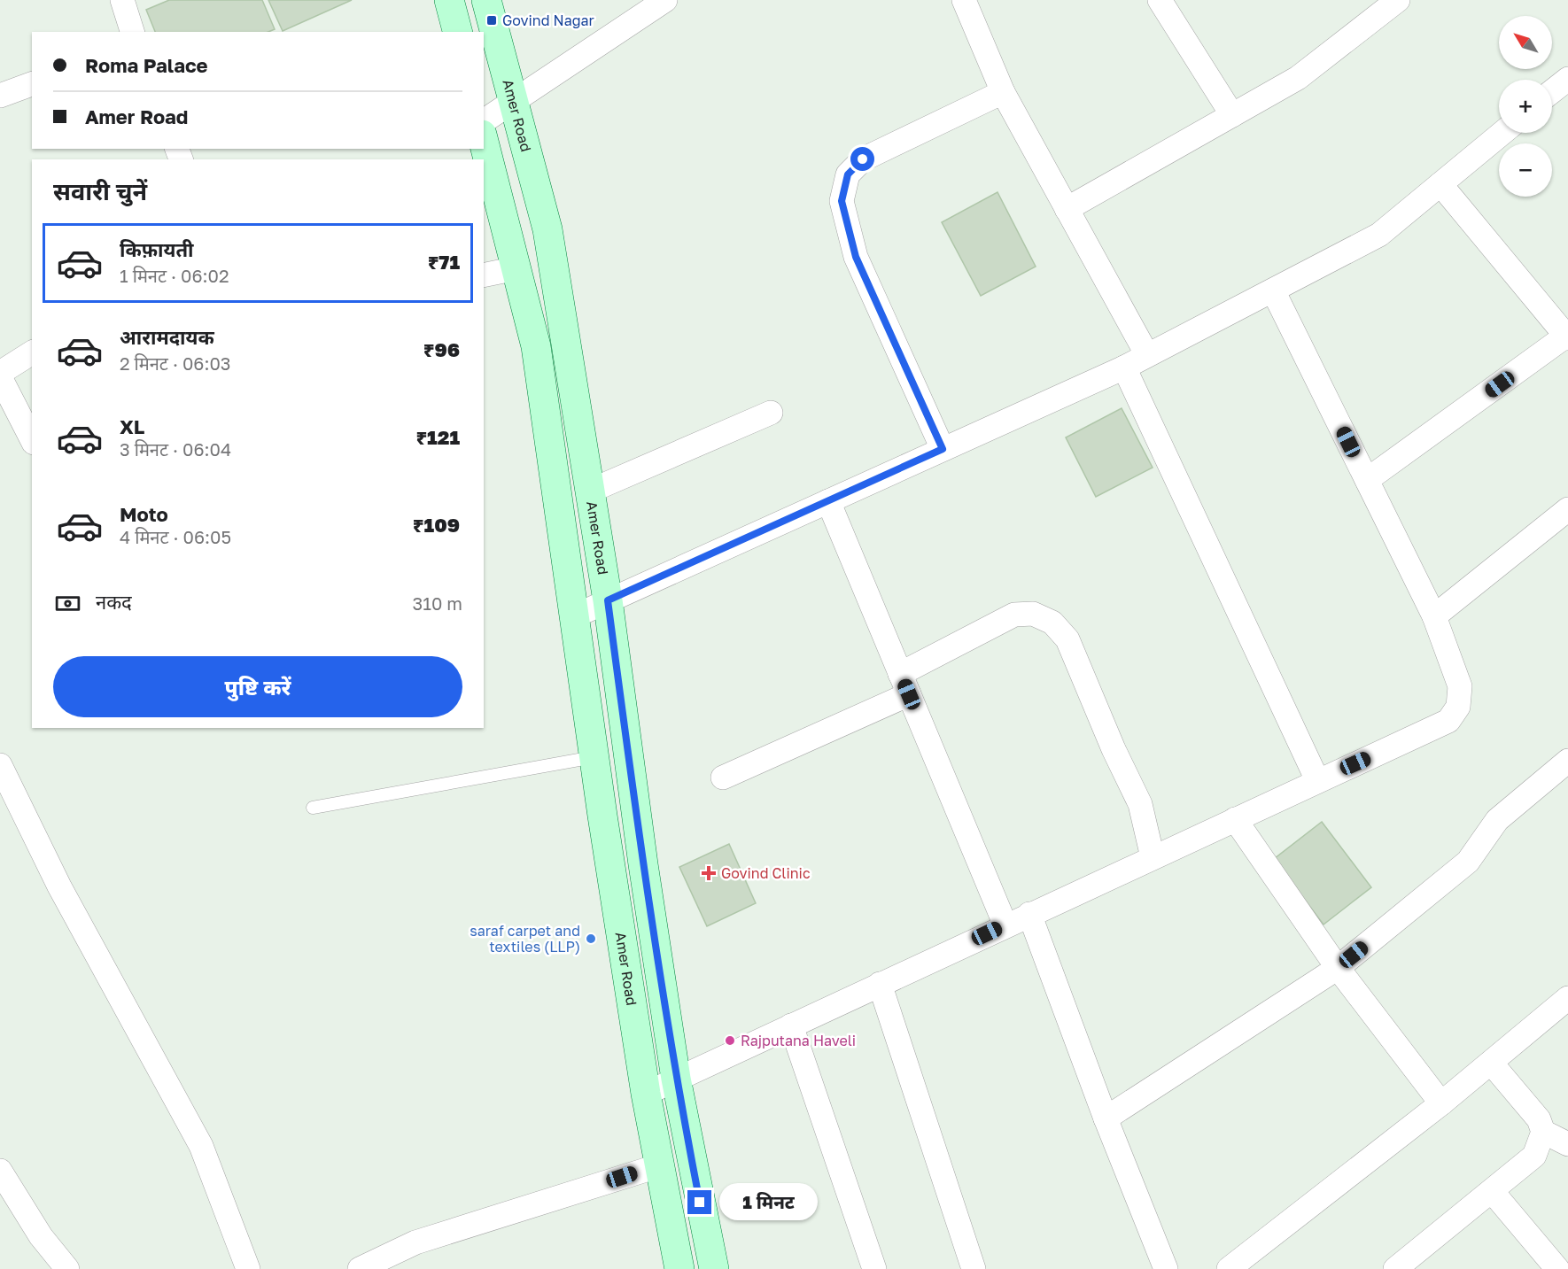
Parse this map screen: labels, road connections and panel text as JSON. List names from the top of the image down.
{
  "streets": {
    "main road": ["Amer Road"]
  },
  "places": {
    "transit": ["Govind Nagar"],
    "health": ["Govind Clinic"],
    "other": ["saraf carpet and textiles (LLP)", "Rajputana Haveli"]
  },
  "north": "top left",
  "page": {
    "map_buttons": ["+", "−"],
    "banner": ["Roma Palace", "Amer Road"],
    "heading": "सवारी चुनें",
    "list": [
      {
        "name": "किफ़ायती",
        "note": "1 मिनट · 06:02",
        "value": "₹71"
      },
      {
        "name": "आरामदायक",
        "note": "2 मिनट · 06:03",
        "value": "₹96"
      },
      {
        "name": "XL",
        "note": "3 मिनट · 06:04",
        "value": "₹121"
      },
      {
        "name": "Moto",
        "note": "4 मिनट · 06:05",
        "value": "₹109"
      }
    ],
    "pay": ["नकद", "310 m"],
    "buttons": "पुष्टि करें",
    "bubble": "1 मिनट"
  }
}
